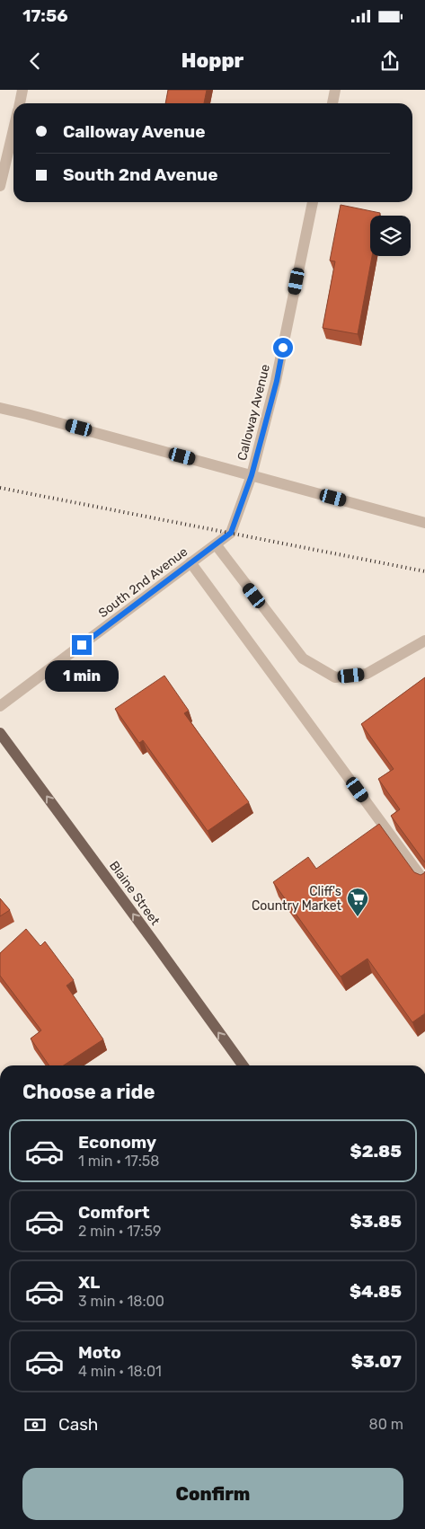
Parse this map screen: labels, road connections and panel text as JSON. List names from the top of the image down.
{
  "streets": {
    "main road": ["Blaine Street"],
    "street": ["Calloway Avenue", "South 2nd Avenue"]
  },
  "crossings": [
    ["Calloway Avenue", "South 2nd Avenue"]
  ],
  "one_way": ["Blaine Street"],
  "places": {
    "supermarket": ["Cliff's Country Market"]
  },
  "page": {
    "status": "17:56",
    "header": "Hoppr",
    "banner": ["Calloway Avenue", "South 2nd Avenue"],
    "bubble": "1 min",
    "heading": "Choose a ride",
    "list": [
      {
        "name": "Economy",
        "note": "1 min · 17:58",
        "value": "$2.85"
      },
      {
        "name": "Comfort",
        "note": "2 min · 17:59",
        "value": "$3.85"
      },
      {
        "name": "XL",
        "note": "3 min · 18:00",
        "value": "$4.85"
      },
      {
        "name": "Moto",
        "note": "4 min · 18:01",
        "value": "$3.07"
      }
    ],
    "pay": ["Cash", "80 m"],
    "buttons": "Confirm"
  }
}
